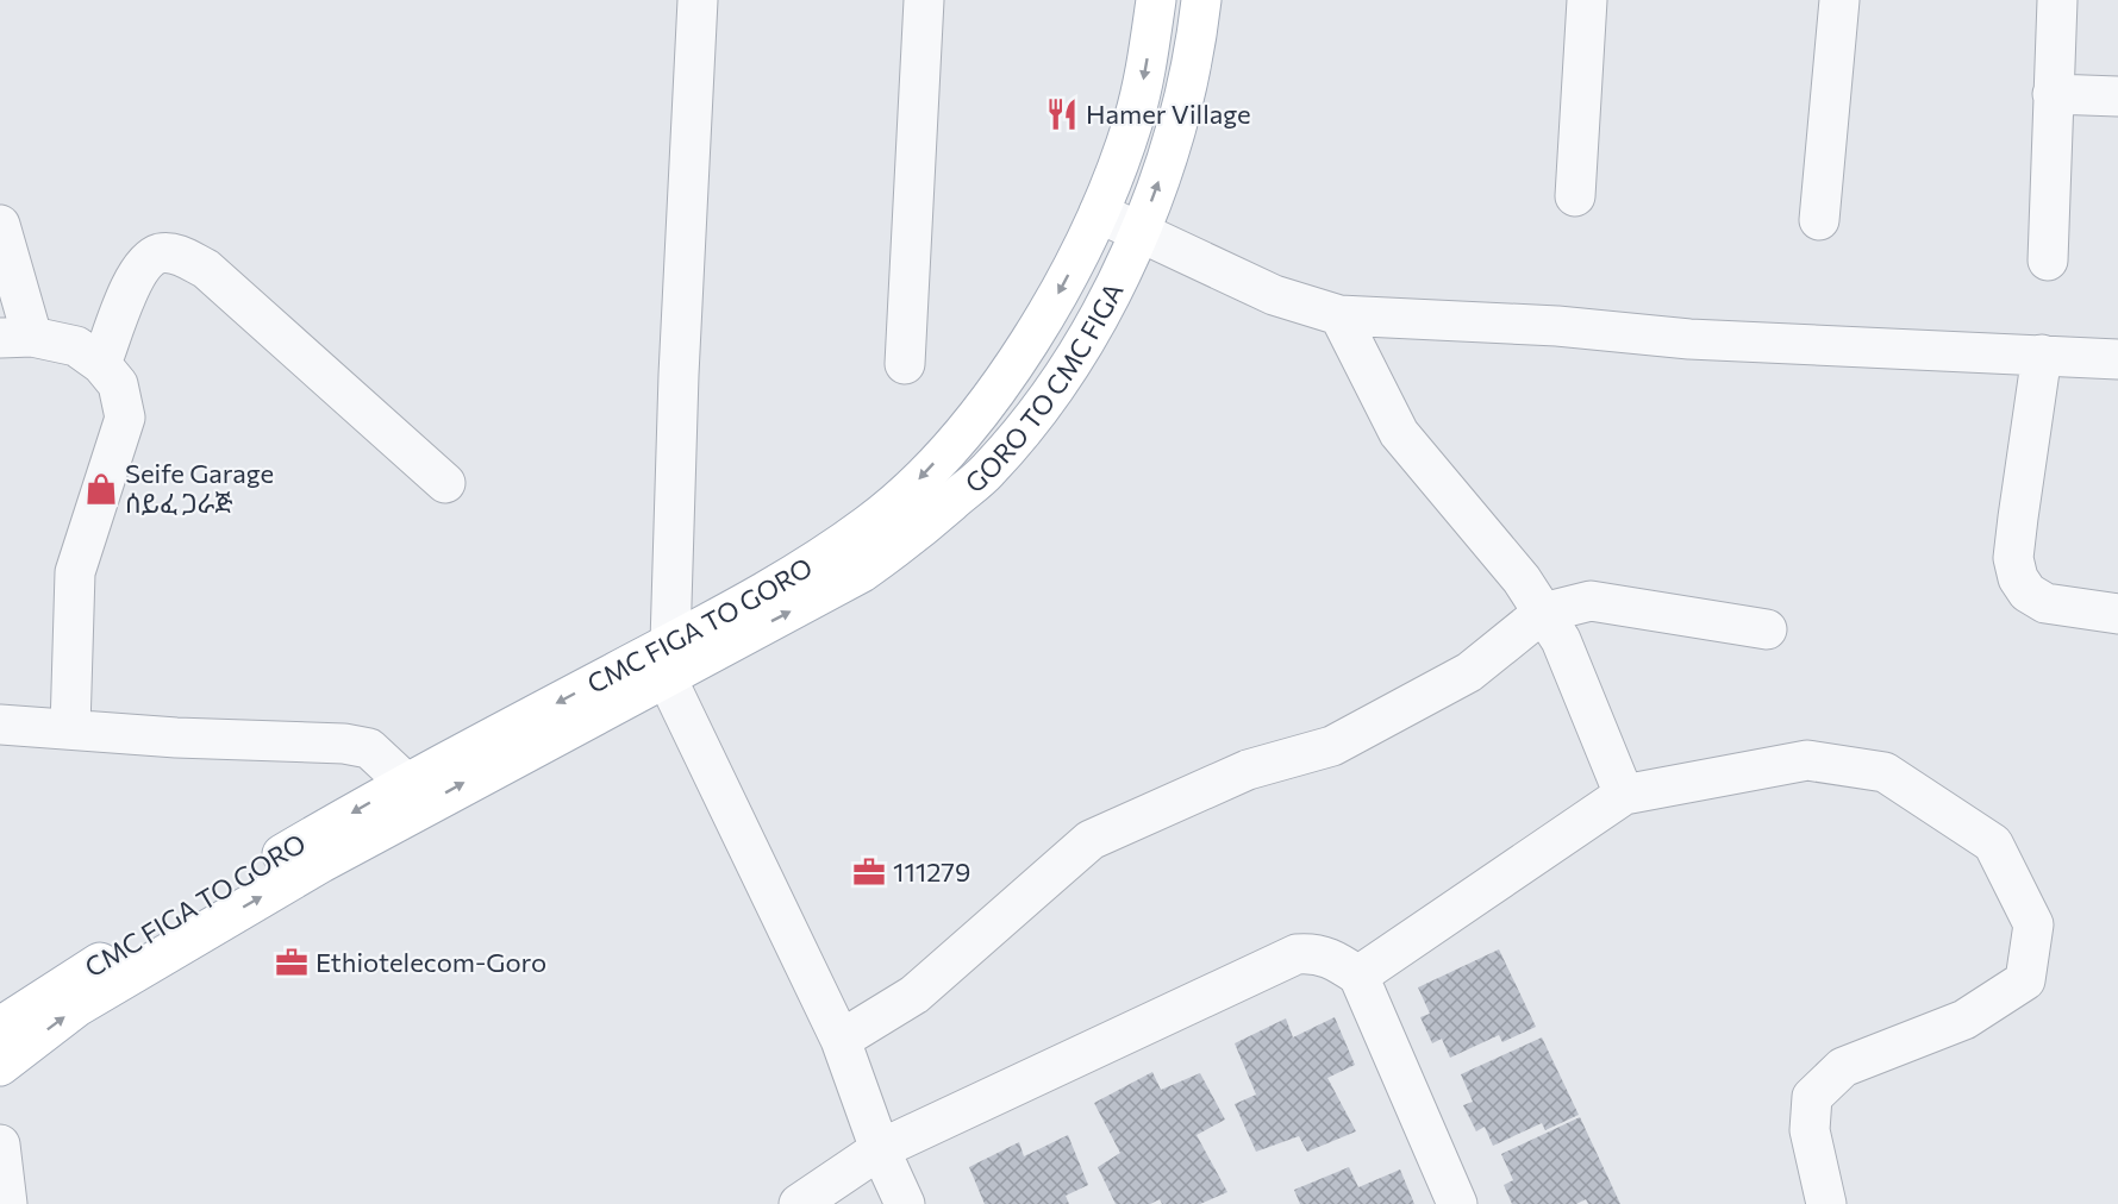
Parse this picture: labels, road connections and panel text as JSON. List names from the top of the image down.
{
  "streets": {
    "main road": ["GORO TO CMC FIGA", "CMC FIGA TO GORO"]
  },
  "crossings": [
    ["GORO TO CMC FIGA", "CMC FIGA TO GORO"]
  ],
  "one_way": ["GORO TO CMC FIGA"],
  "places": {
    "restaurant": ["Hamer Village"],
    "shop": ["Seife Garage ሰይፈ ጋራጅ"],
    "office": ["111279", "Ethiotelecom-Goro"]
  }
}
